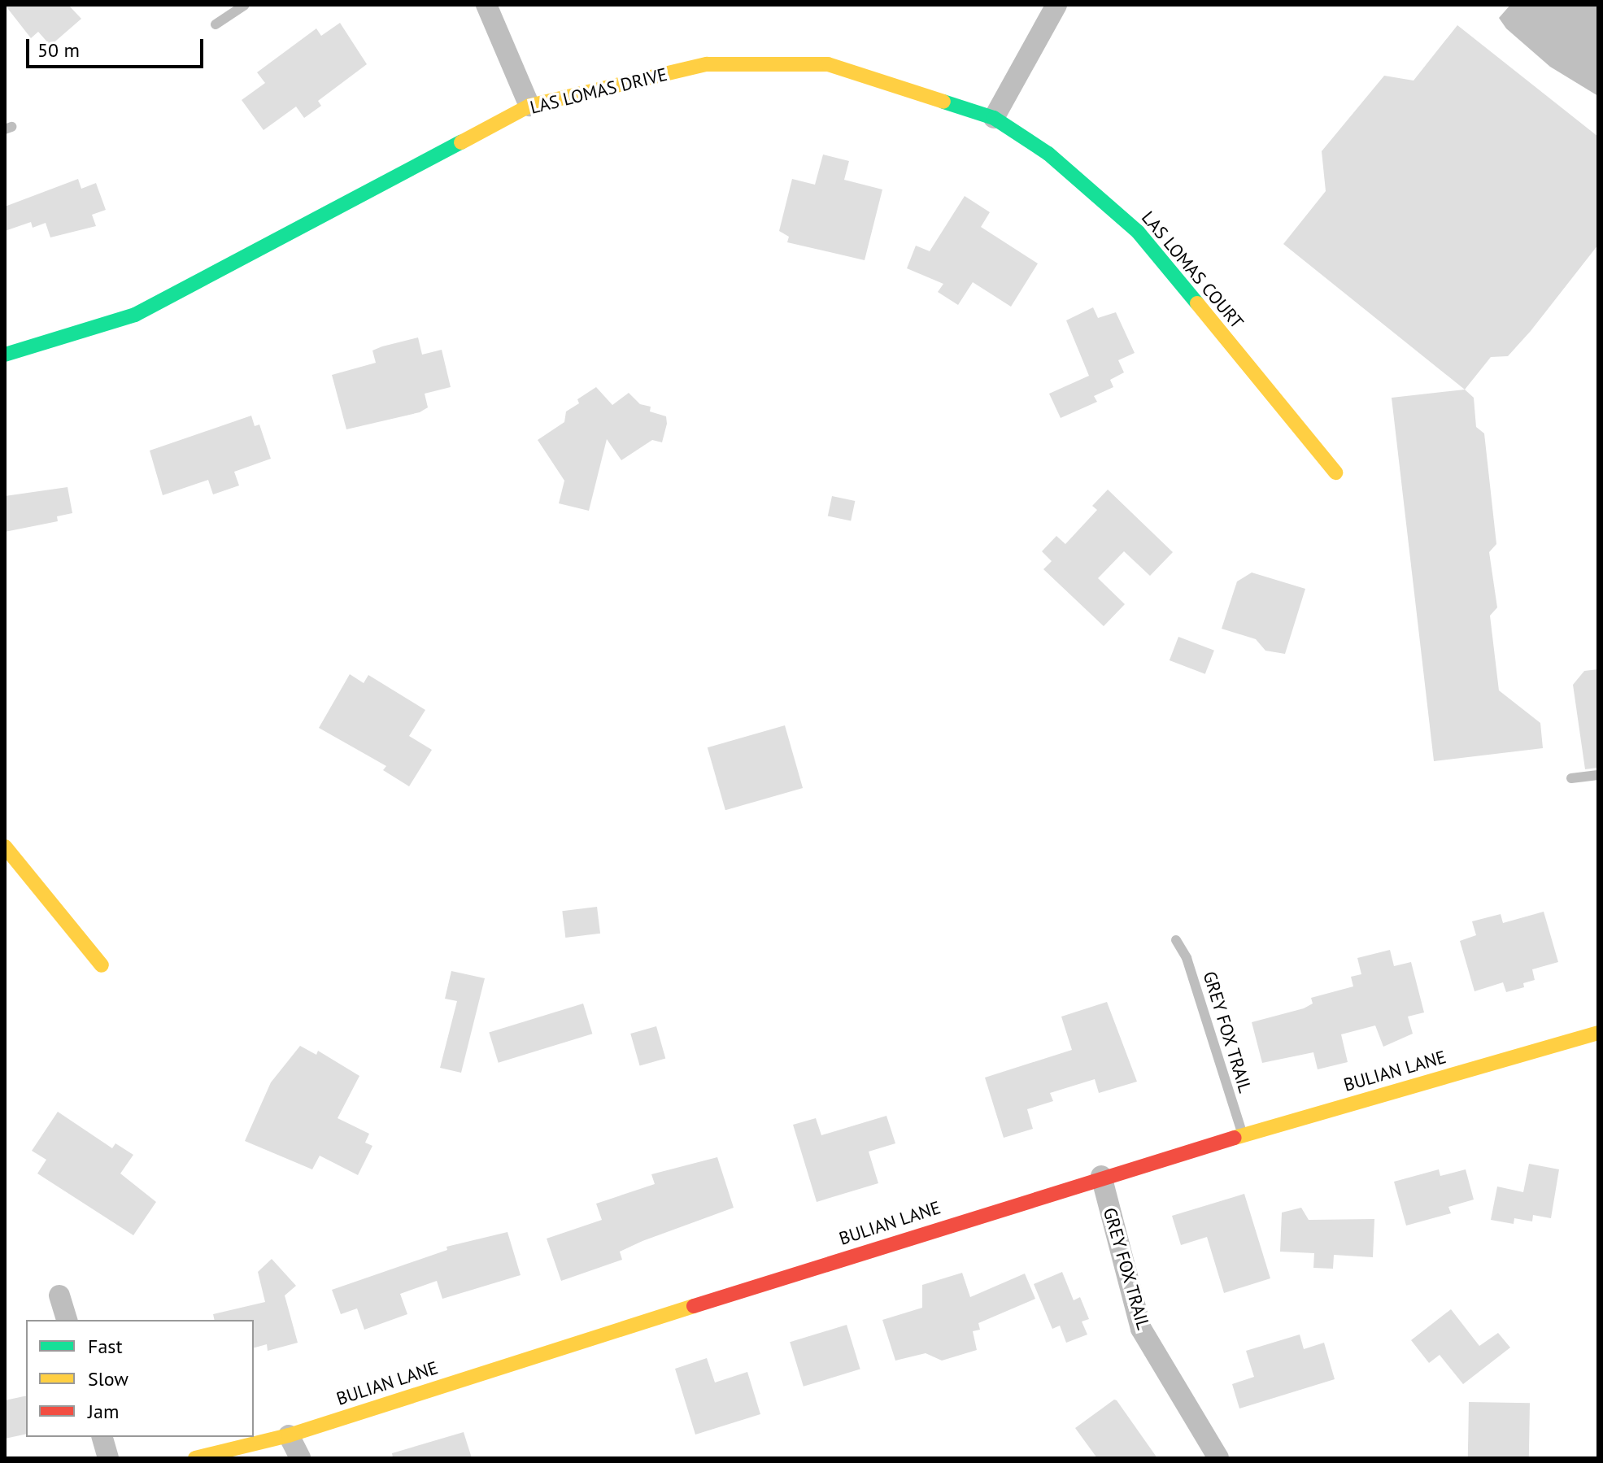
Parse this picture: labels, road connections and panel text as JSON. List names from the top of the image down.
{
  "streets": {
    "street": [
      "LAS LOMAS DRIVE",
      "LAS LOMAS COURT",
      "GREY FOX TRAIL",
      "BULIAN LANE"
    ]
  },
  "crossings": [
    ["LAS LOMAS DRIVE", "LAS LOMAS COURT"],
    ["GREY FOX TRAIL", "BULIAN LANE"]
  ],
  "legend": ["Fast", "Slow", "Jam"],
  "scale_bar": "50 m"
}
